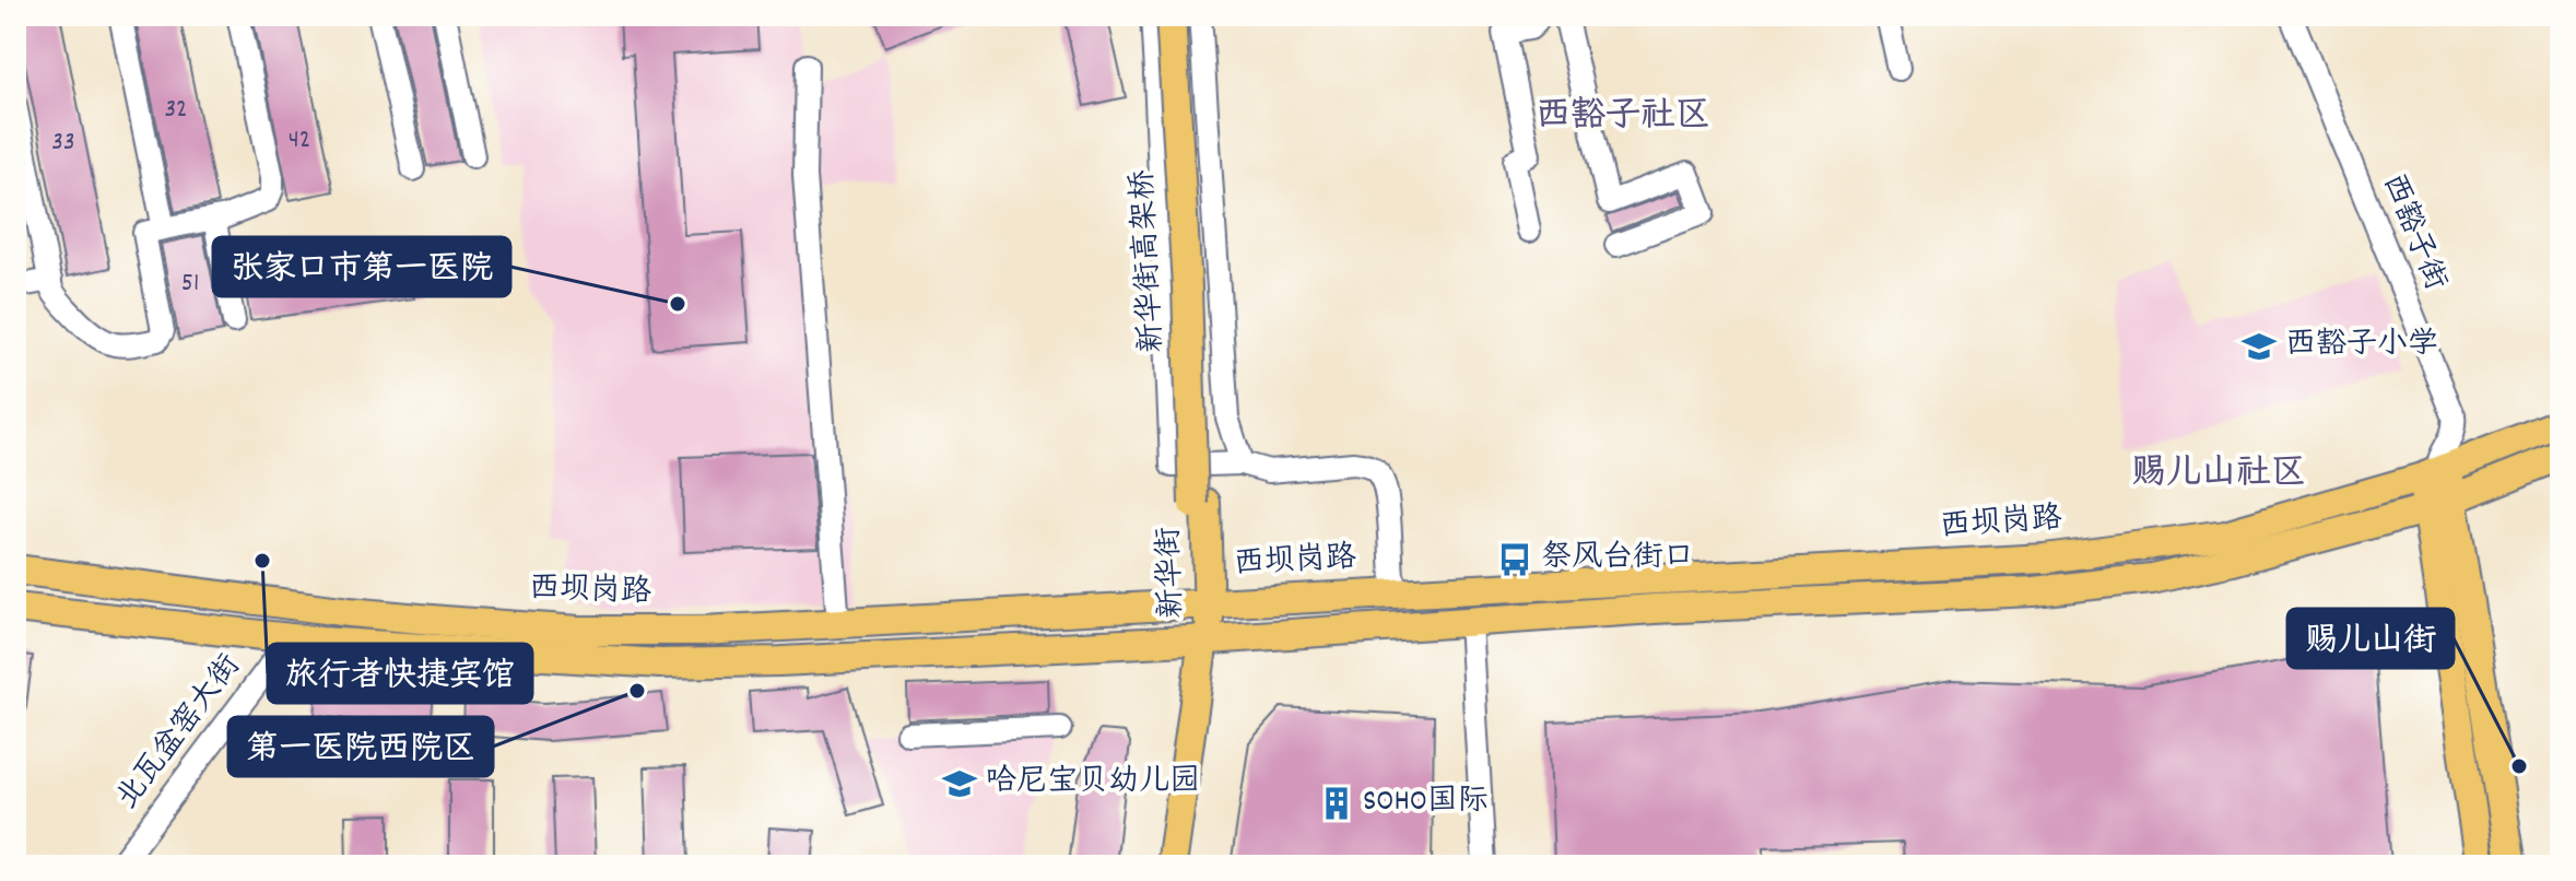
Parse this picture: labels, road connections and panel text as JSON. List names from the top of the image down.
{
  "streets": {
    "main road": ["新华街高架桥", "西坝岗路", "新华街"],
    "street": ["西豁子街", "北瓦盆窑大街"]
  },
  "crossings": [
    ["西豁子街", "西坝岗路"],
    ["新华街高架桥", "新华街"],
    ["西坝岗路", "新华街"]
  ],
  "districts": ["西豁子社区", "赐儿山社区"],
  "places": {
    "other": [
      "张家口市第一医院",
      "旅行者快捷宾馆",
      "第一医院西院区",
      "赐儿山街"
    ],
    "school or university": ["西豁子小学", "哈尼宝贝幼儿园"],
    "bus stop": ["祭风台街口"],
    "building": ["SOHO国际"]
  },
  "house_numbers": [
    "32",
    "42",
    "33",
    "51"
  ]
}
